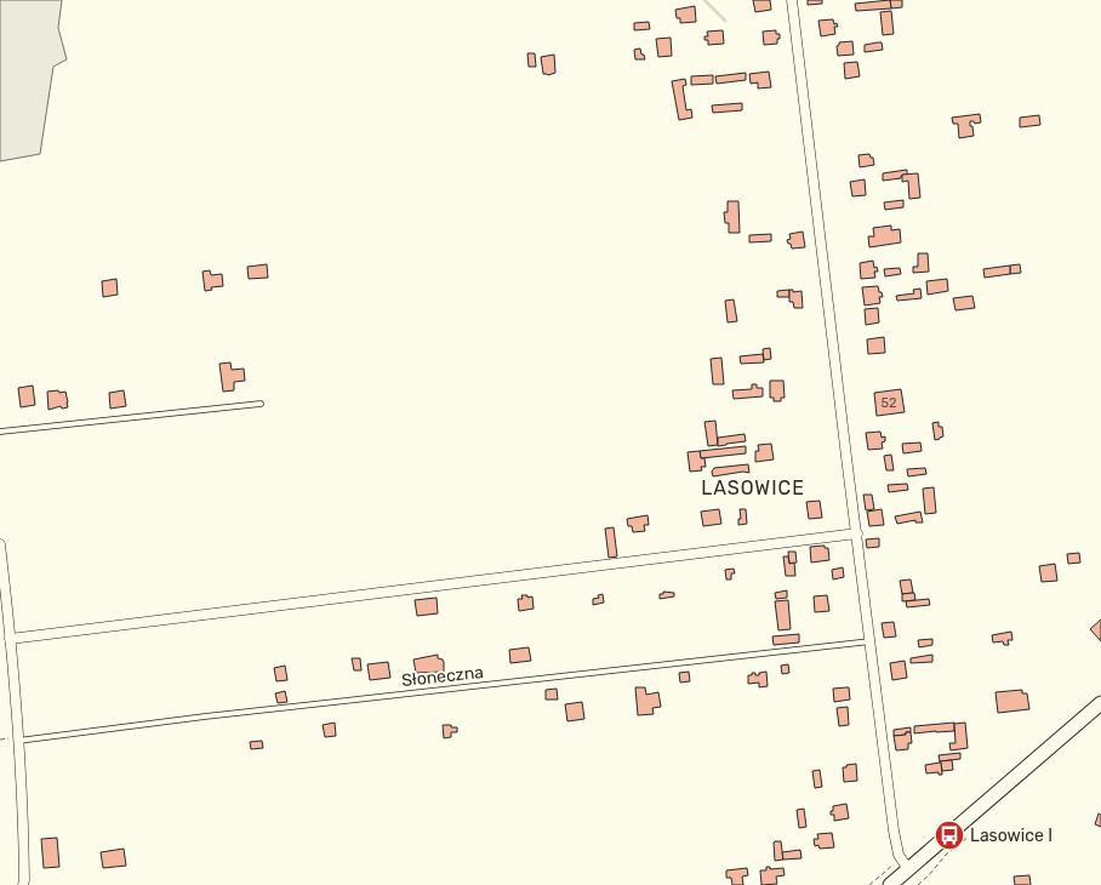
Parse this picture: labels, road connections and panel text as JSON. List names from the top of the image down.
{
  "streets": {
    "lane": ["Słoneczna"]
  },
  "districts": ["LASOWICE"],
  "places": {
    "bus stop": ["Lasowice I"]
  },
  "house_numbers": ["52"]
}
